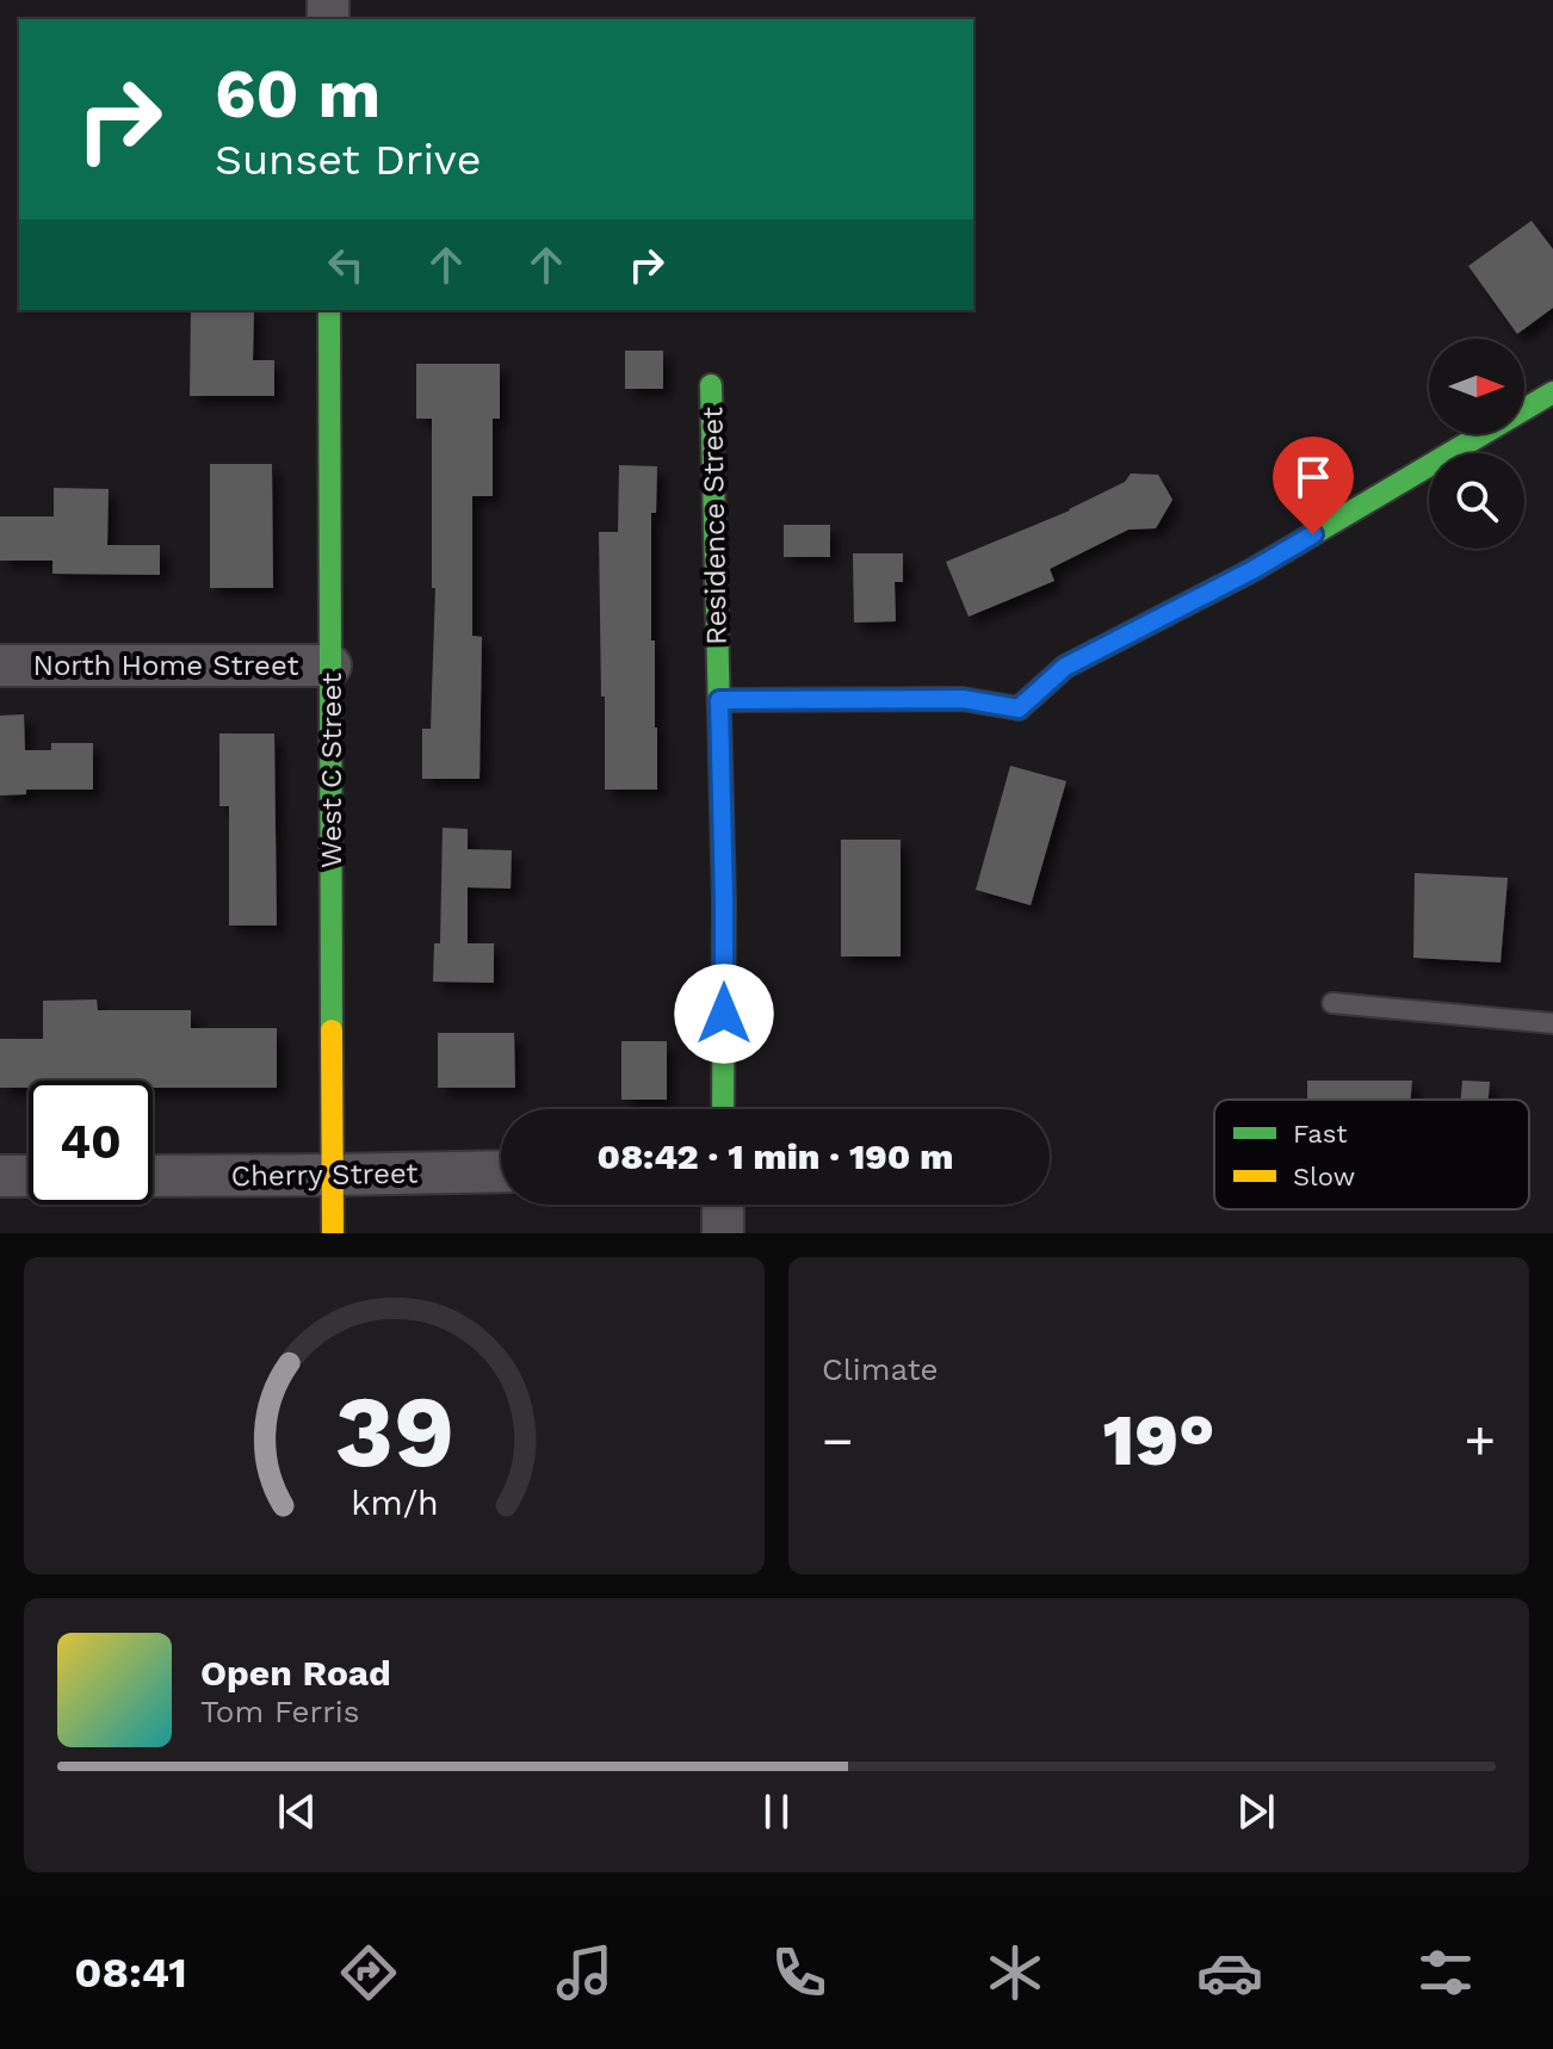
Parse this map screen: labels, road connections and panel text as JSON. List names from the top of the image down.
{
  "streets": {
    "street": [
      "Residence Street",
      "North Home Street",
      "West C Street",
      "Cherry Street"
    ]
  },
  "crossings": [
    ["North Home Street", "West C Street"],
    ["West C Street", "Cherry Street"]
  ],
  "legend": ["Fast", "Slow"],
  "north": "right",
  "page": {
    "turn": ["60 m", "Sunset Drive"],
    "limit": "40",
    "trip": "08:42 · 1 min · 190 m",
    "tile": "Climate",
    "heat": ["−", "19°", "+"],
    "song": ["Open Road", "Tom Ferris"],
    "tabs": "08:41",
    "gauge": ["39", "km/h"]
  }
}
